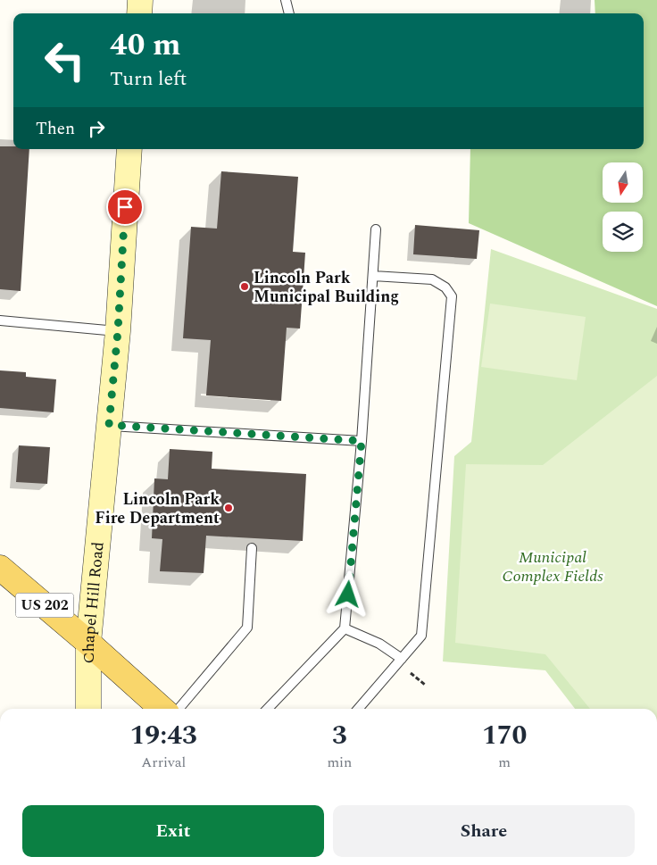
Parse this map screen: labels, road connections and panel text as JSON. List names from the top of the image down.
{
  "streets": {
    "main road": ["Chapel Hill Road", "US 202"]
  },
  "crossings": [
    ["Chapel Hill Road", "US 202"]
  ],
  "parks": ["Municipal Complex Fields"],
  "places": ["Lincoln Park Municipal Building", "Lincoln Park Fire Department"],
  "north": "bottom",
  "page": {
    "turn": ["40 m", "Turn left"],
    "then": "Then",
    "eta": [
      "19:43",
      "Arrival",
      "3",
      "min",
      "170",
      "m"
    ],
    "buttons": ["Exit", "Share"]
  }
}
